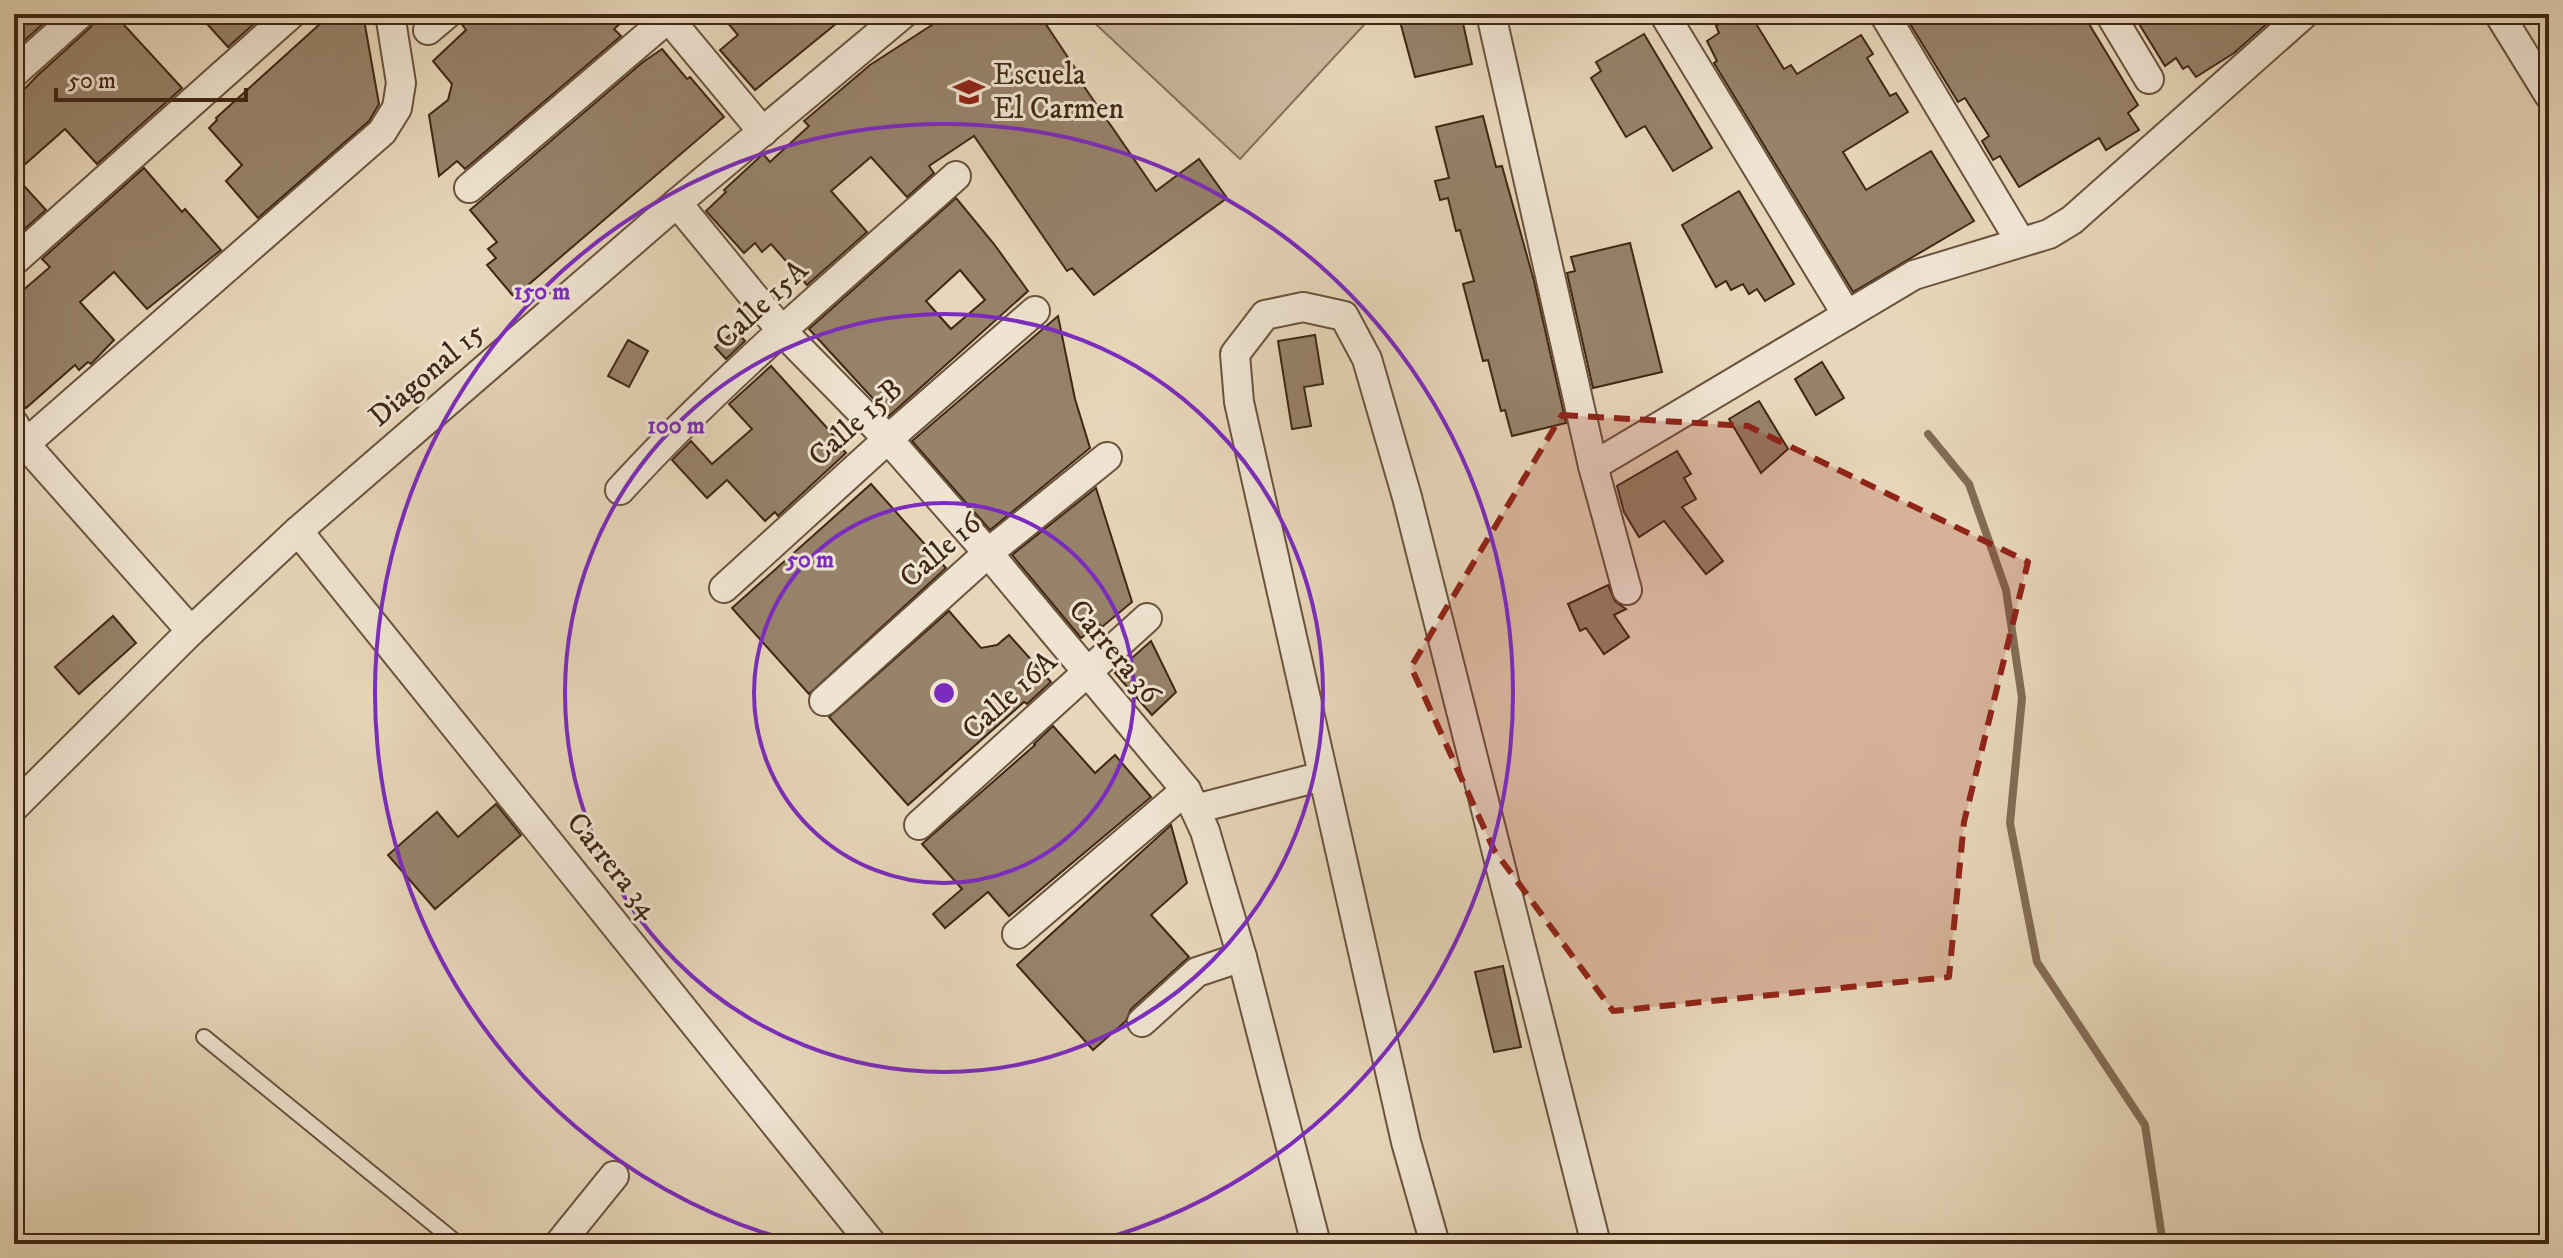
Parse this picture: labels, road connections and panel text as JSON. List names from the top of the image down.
{
  "streets": {
    "street": [
      "Calle 15A",
      "Diagonal 15",
      "Calle 15B",
      "Calle 16",
      "Carrera 36",
      "Calle 16A",
      "Carrera 34"
    ]
  },
  "crossings": [
    ["Calle 15A", "Carrera 36"],
    ["Diagonal 15", "Carrera 36"],
    ["Diagonal 15", "Carrera 34"],
    ["Calle 15B", "Carrera 36"],
    ["Calle 16", "Carrera 36"],
    ["Carrera 36", "Calle 16A"]
  ],
  "places": {
    "school or university": ["Escuela El Carmen"]
  },
  "scale_bar": "50 m",
  "rings": ["150 m", "100 m", "50 m"]
}
